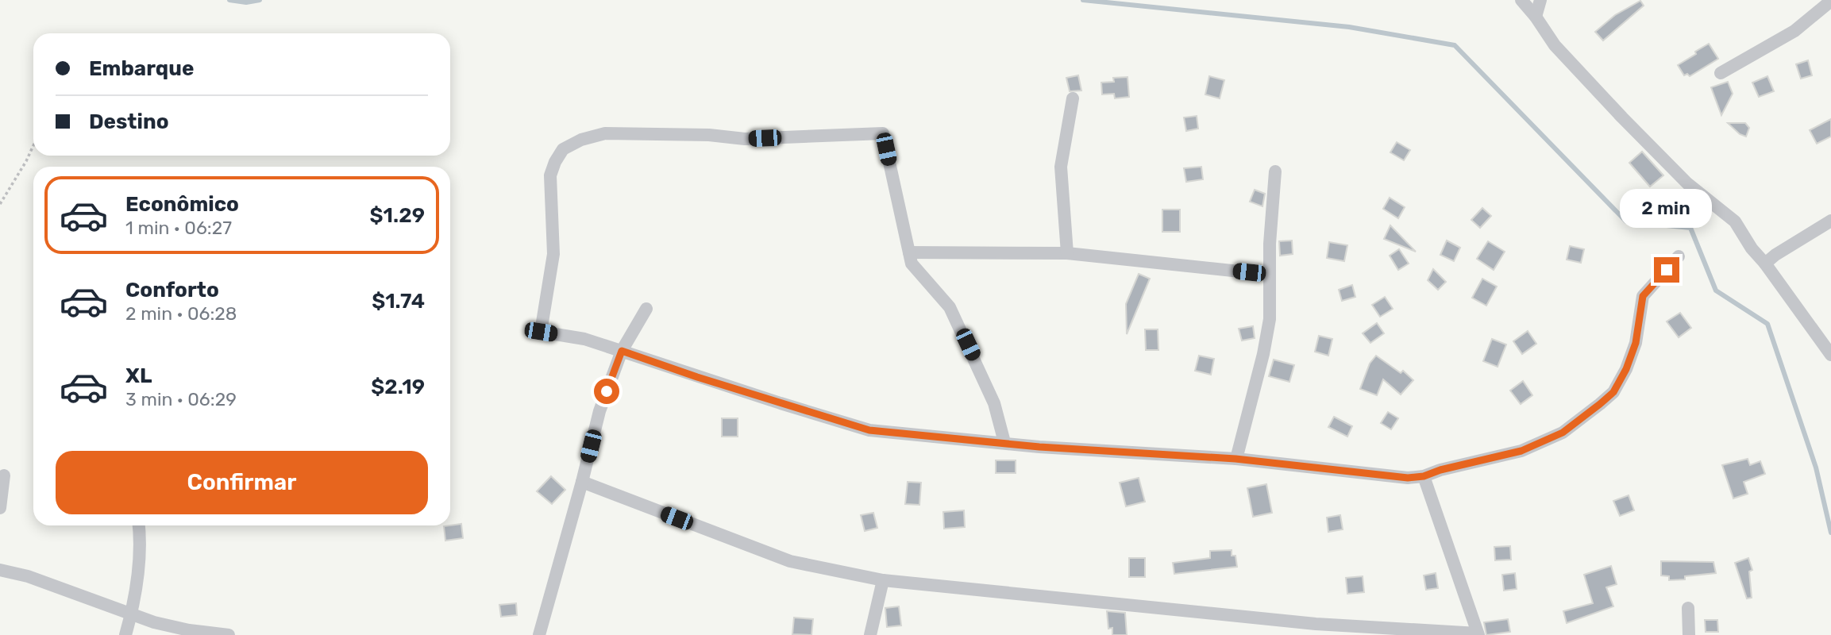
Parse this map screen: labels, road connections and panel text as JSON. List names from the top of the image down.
{
  "page": {
    "banner": ["Embarque", "Destino"],
    "list": [
      {
        "name": "Econômico",
        "note": "1 min · 06:27",
        "value": "$1.29"
      },
      {
        "name": "Conforto",
        "note": "2 min · 06:28",
        "value": "$1.74"
      },
      {
        "name": "XL",
        "note": "3 min · 06:29",
        "value": "$2.19"
      }
    ],
    "bubble": "2 min",
    "buttons": "Confirmar"
  }
}
